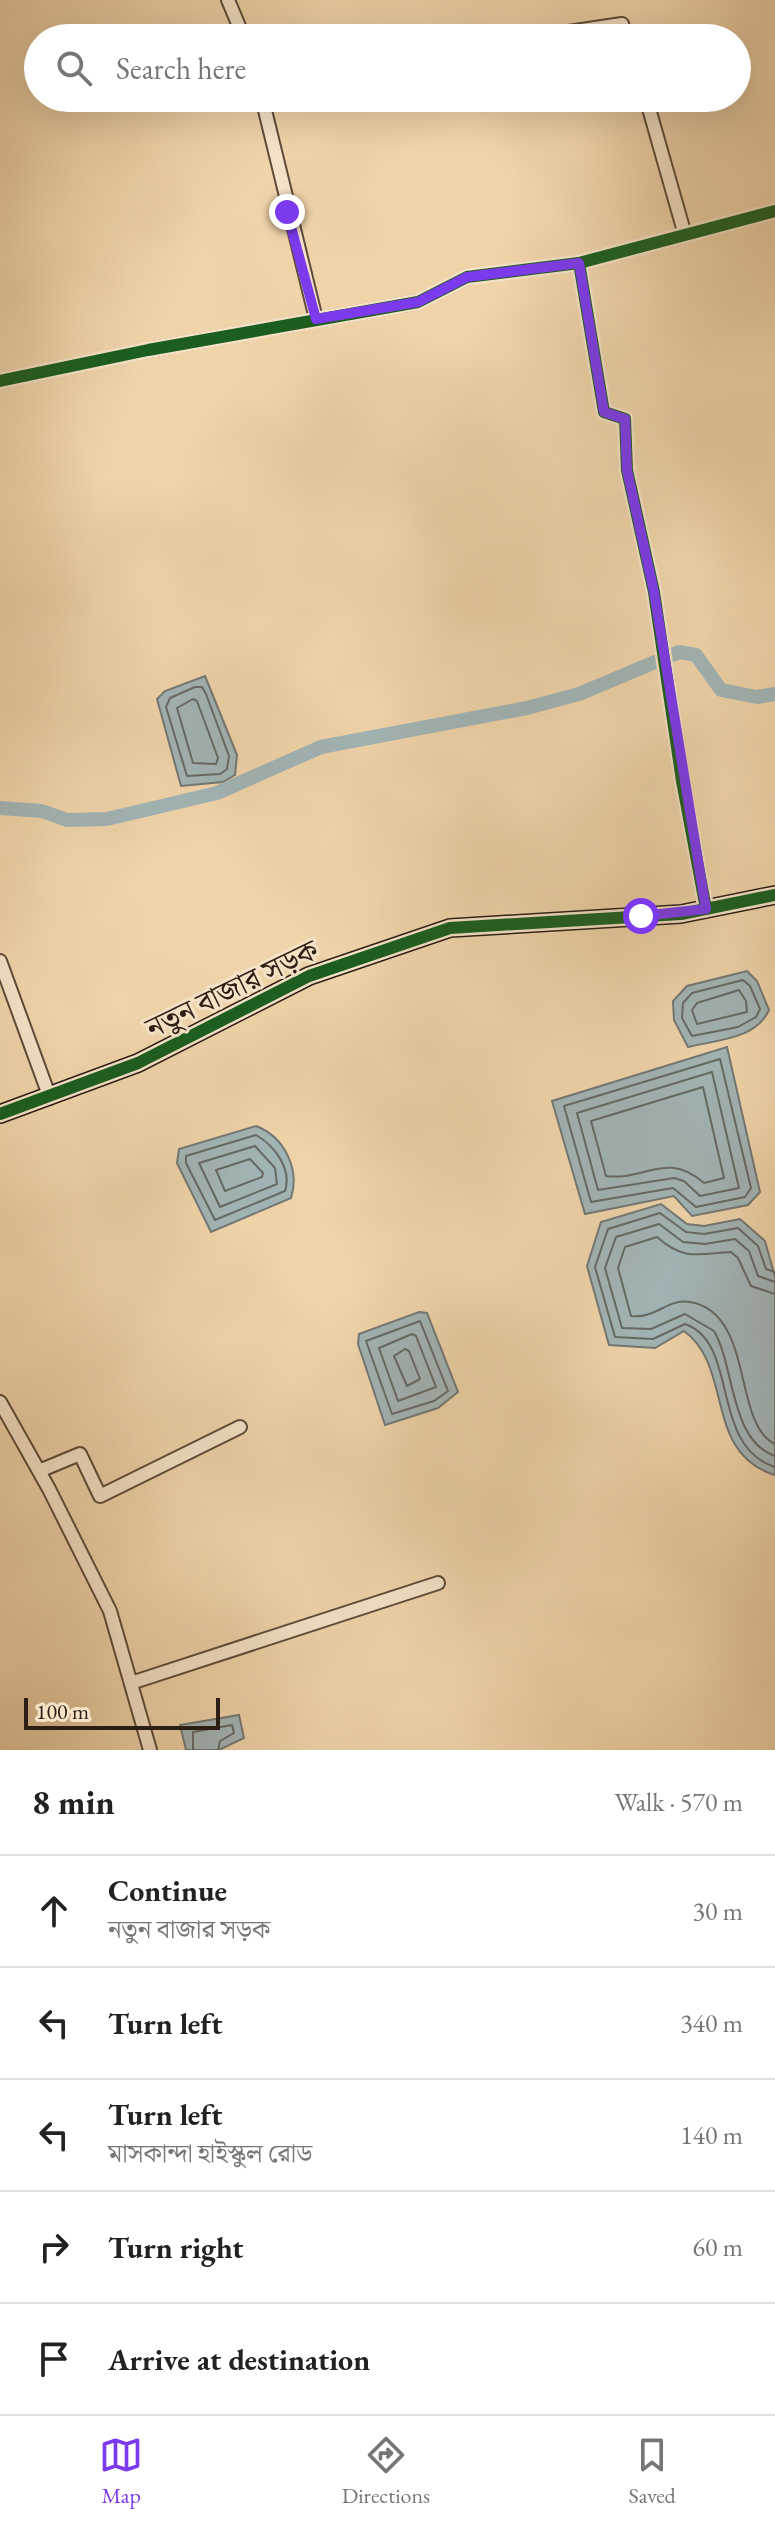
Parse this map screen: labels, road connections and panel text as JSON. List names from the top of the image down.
{
  "streets": {
    "street": ["নতুন বাজার সড়ক"]
  },
  "scale_bar": "100 m",
  "page": {
    "search": "Search here",
    "scale": "100 m",
    "heading": ["8 min", "Walk · 570 m"],
    "list": [
      ["Continue", "নতুন বাজার সড়ক", "30 m"],
      ["Turn left", "340 m"],
      ["Turn left", "মাসকান্দা হাইস্কুল রোড", "140 m"],
      ["Turn right", "60 m"],
      "Arrive at destination"
    ],
    "nav": ["Map", "Directions", "Saved"]
  }
}
